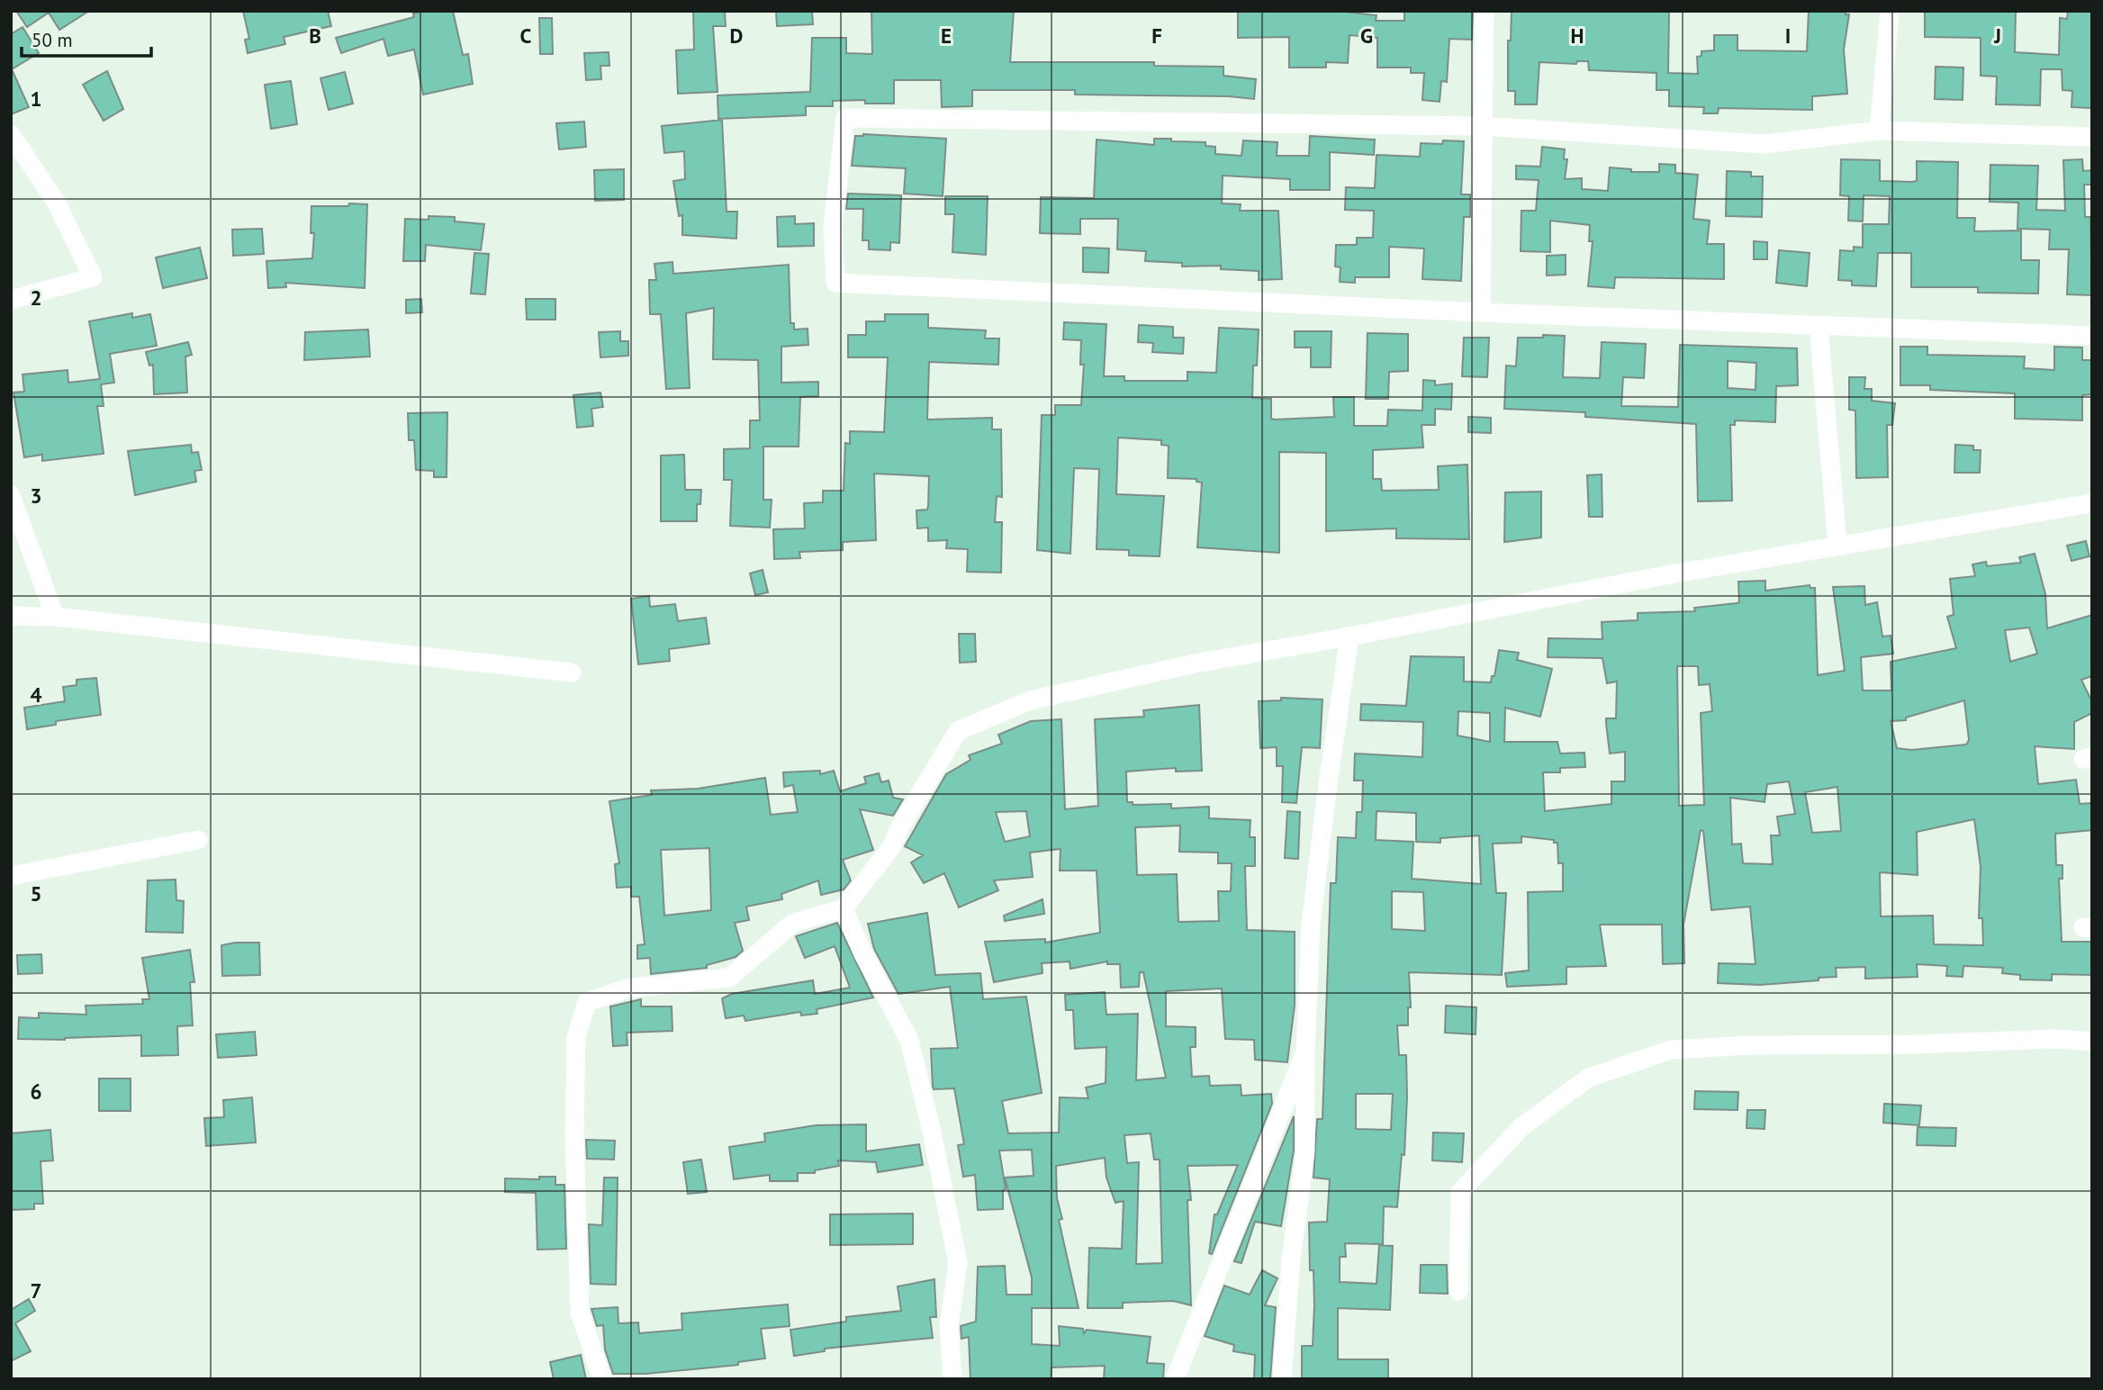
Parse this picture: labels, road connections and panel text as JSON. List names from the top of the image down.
{
  "scale_bar": "50 m",
  "grid": {
    "columns": [
      "B",
      "C",
      "D",
      "E",
      "F",
      "G",
      "H",
      "I",
      "J"
    ],
    "rows": [
      "1",
      "2",
      "3",
      "4",
      "5",
      "6",
      "7"
    ]
  }
}
